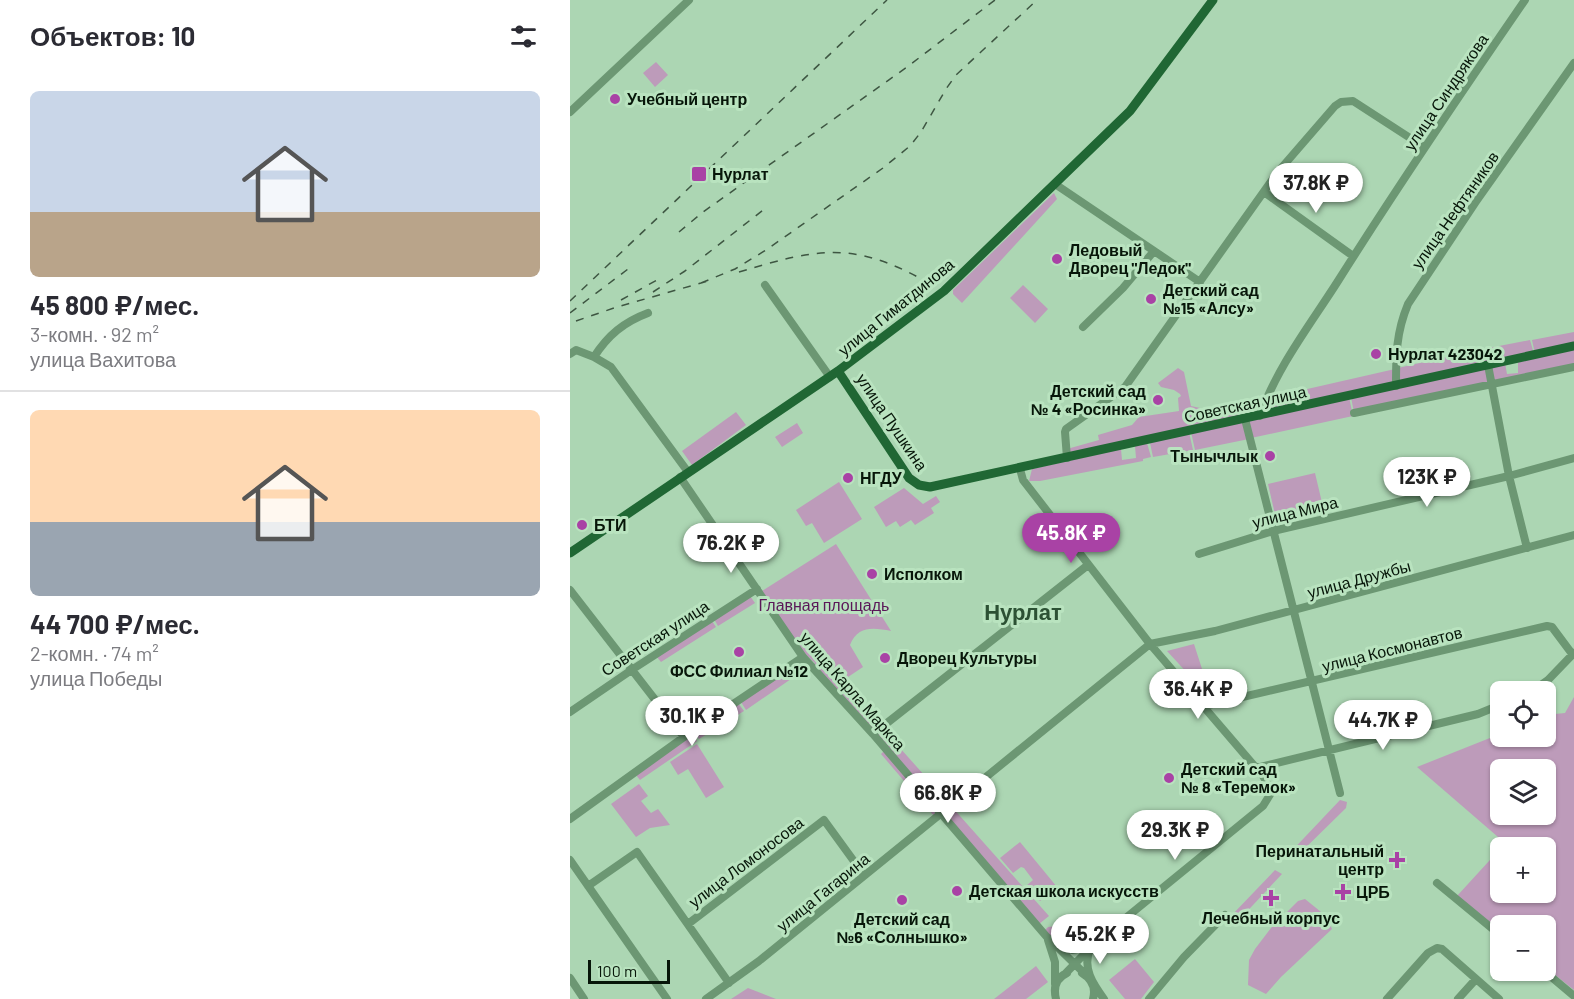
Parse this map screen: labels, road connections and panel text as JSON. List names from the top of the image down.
{
  "streets": {
    "main road": ["улица Гиматдинова", "Советская улица", "улица Пушкина"],
    "street": [
      "улица Синдрякова",
      "улица Нефтяников",
      "улица Мира",
      "улица Дружбы",
      "улица Космонавтов",
      "улица Карла Маркса",
      "улица Ломоносова",
      "улица Гагарина"
    ]
  },
  "crossings": [
    ["улица Синдрякова", "Советская улица"],
    ["улица Нефтяников", "Советская улица"],
    ["улица Гиматдинова", "улица Пушкина"],
    ["улица Гиматдинова", "улица Карла Маркса"],
    ["Советская улица", "улица Пушкина"],
    ["Советская улица", "улица Карла Маркса"],
    ["улица Дружбы", "улица Гагарина"],
    ["улица Карла Маркса", "улица Гагарина"],
    ["улица Ломоносова", "улица Гагарина"]
  ],
  "districts": ["Нурлат"],
  "parks": ["Главная площадь"],
  "places": {
    "other": [
      "Учебный центр",
      "Ледовый Дворец \"Ледок\"",
      "Детский сад №15 «Алсу»",
      "Нурлат 423042",
      "Детский сад № 4 «Росинка»",
      "Тынычлык",
      "НГДУ",
      "БТИ",
      "Исполком",
      "ФСС Филиал №12",
      "Дворец Культуры",
      "Детский сад № 8 «Теремок»",
      "Детская школа искусств",
      "Детский сад №6 «Солнышко»"
    ],
    "transit": ["Нурлат"],
    "health": ["Перинатальный центр", "ЦРБ", "Лечебный корпус"]
  },
  "scale_bar": "100 m",
  "page": {
    "heading": "Объектов: 10",
    "list": [
      {
        "name": "45 800 ₽/мес.",
        "note": "3-комн. · 92 m² · улица Вахитова"
      },
      {
        "name": "44 700 ₽/мес.",
        "note": "2-комн. · 74 m² · улица Победы"
      }
    ],
    "price": [
      "37.8K ₽",
      "123K ₽",
      "45.8K ₽",
      "76.2K ₽",
      "36.4K ₽",
      "30.1K ₽",
      "44.7K ₽",
      "66.8K ₽",
      "29.3K ₽",
      "45.2K ₽"
    ],
    "map_buttons": ["+", "−"],
    "scale": "100 m"
  }
}
